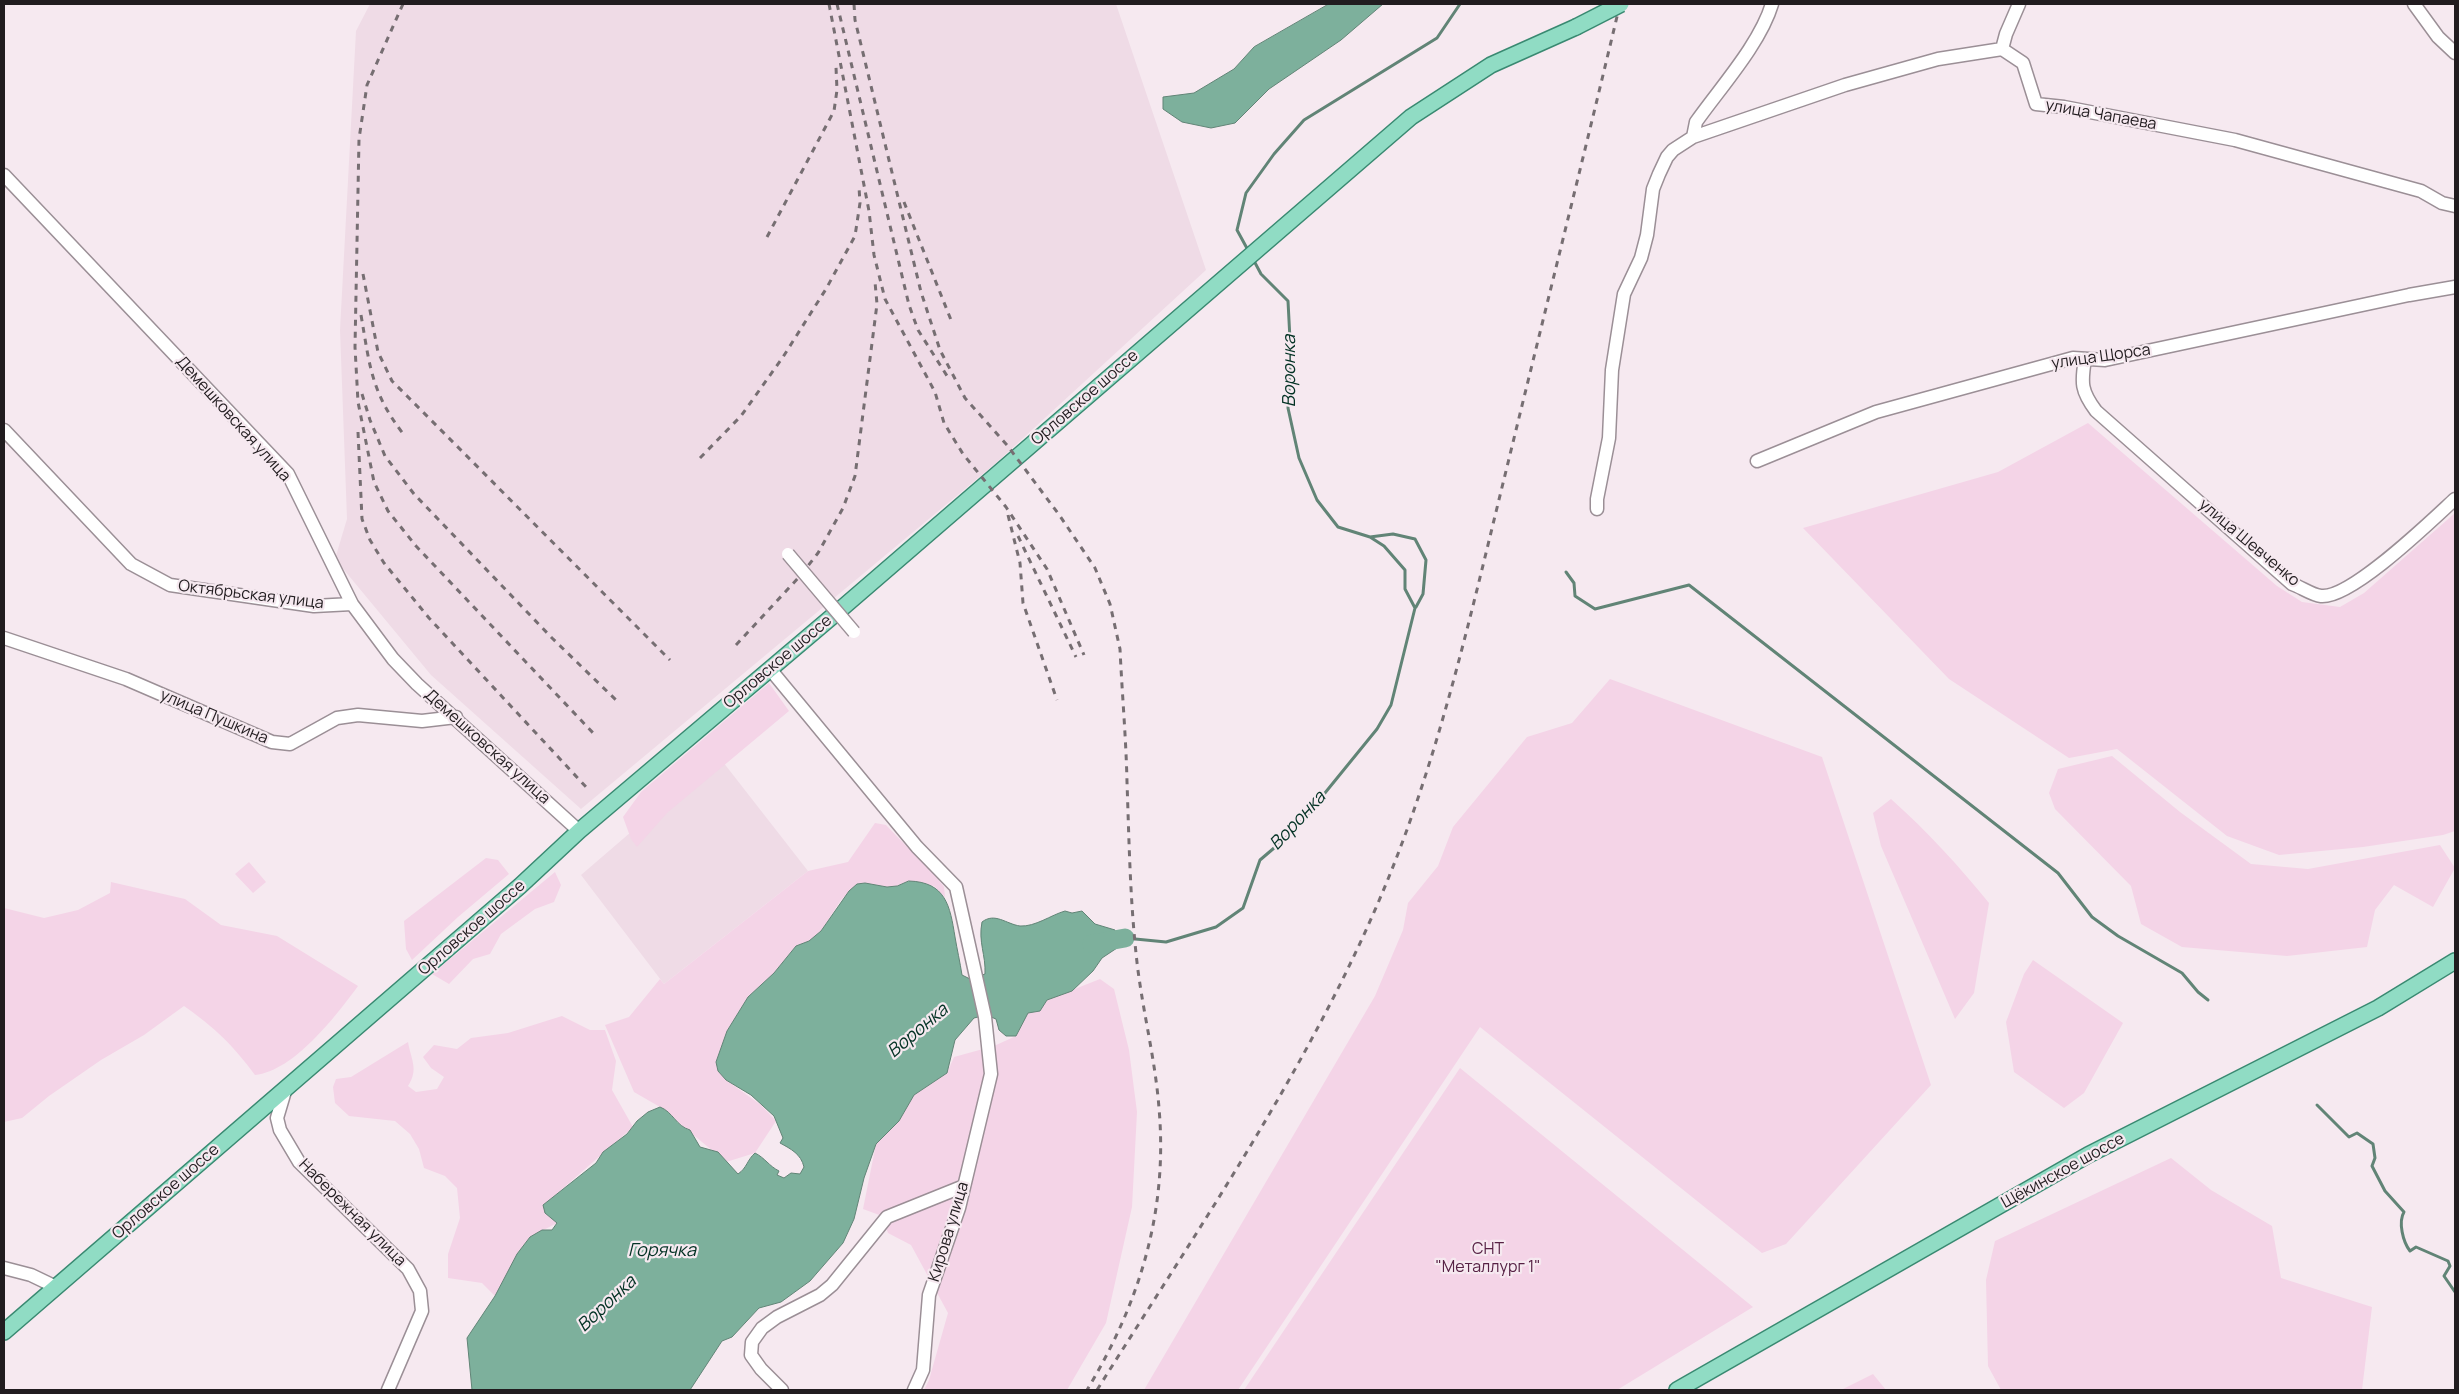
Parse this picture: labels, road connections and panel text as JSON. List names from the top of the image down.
{
  "streets": {
    "main road": ["Орловское шоссе", "Щёкинское шоссе"],
    "street": [
      "улица Чапаева",
      "улица Щорса",
      "Демешковская улица",
      "улица Шевченко",
      "Октябрьская улица",
      "улица Пушкина",
      "Набережная улица",
      "Кирова улица"
    ]
  },
  "crossings": [
    ["улица Щорса", "улица Шевченко"],
    ["Орловское шоссе", "Демешковская улица"],
    ["Орловское шоссе", "Набережная улица"],
    ["Орловское шоссе", "Кирова улица"],
    ["Демешковская улица", "Октябрьская улица"],
    ["Демешковская улица", "улица Пушкина"]
  ],
  "water": ["Воронка", "Горячка"],
  "parks": ["СНТ \"Металлург 1\""]
}
